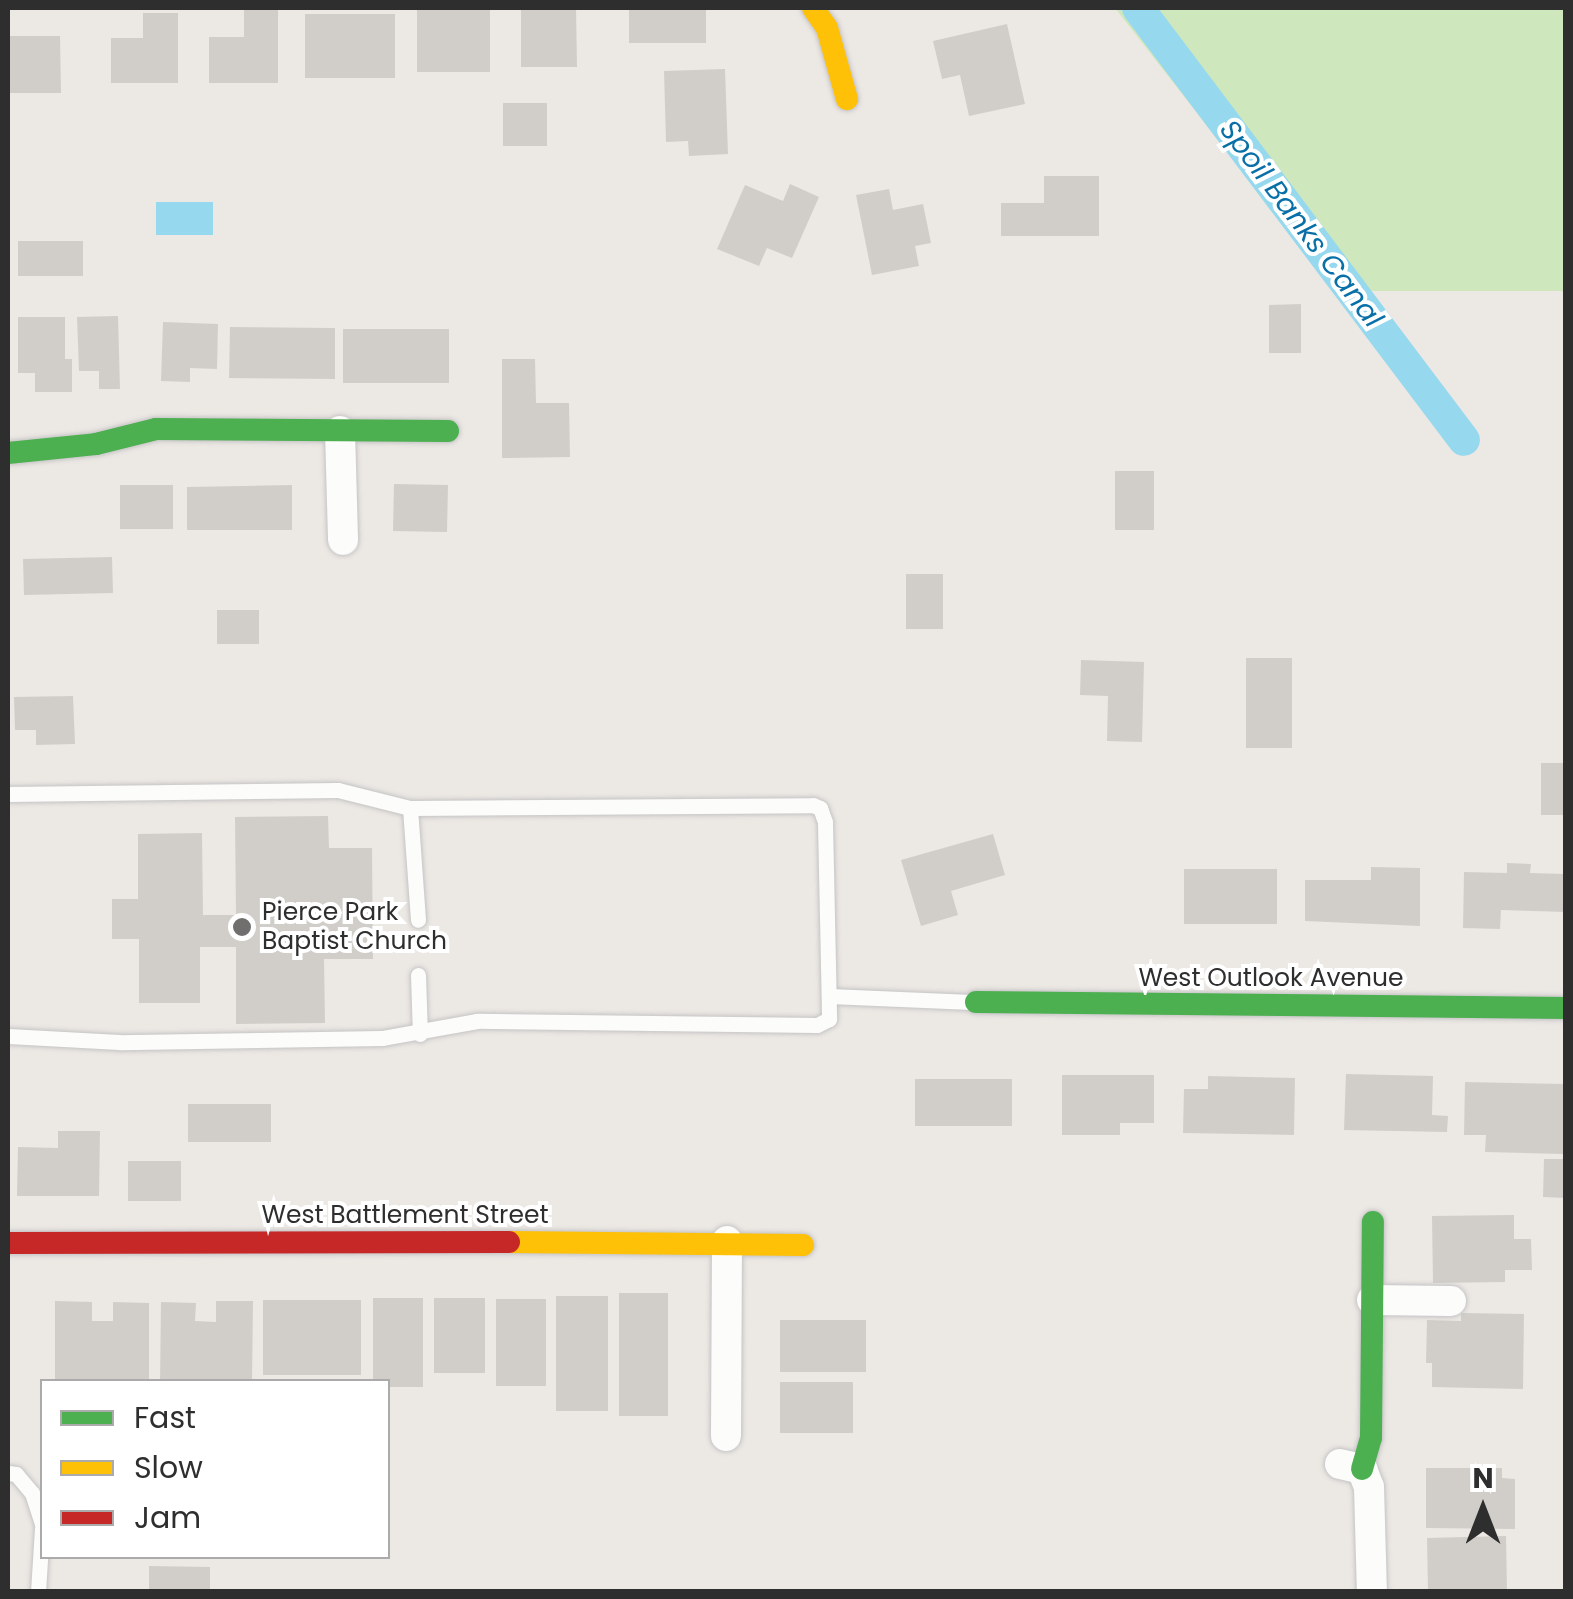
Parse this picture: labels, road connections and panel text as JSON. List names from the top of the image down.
{
  "streets": {
    "street": ["West Outlook Avenue", "West Battlement Street"]
  },
  "water": ["Spoil Banks Canal"],
  "places": ["Pierce Park Baptist Church"],
  "legend": ["Fast", "Slow", "Jam"],
  "north": "top"
}
